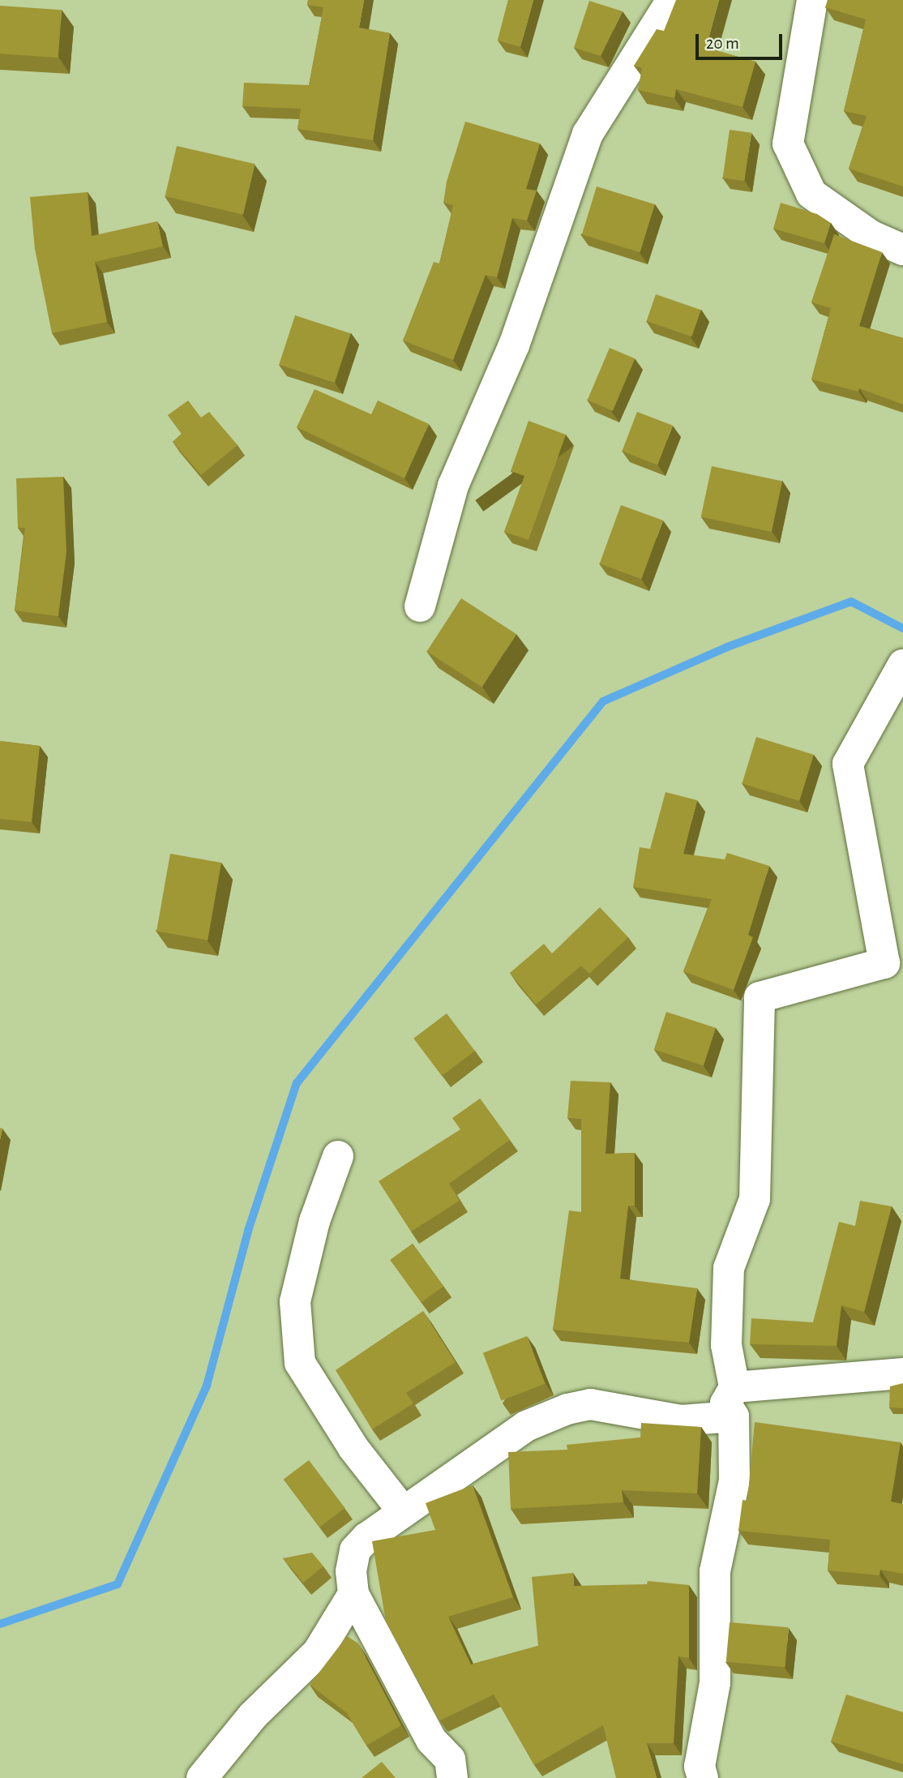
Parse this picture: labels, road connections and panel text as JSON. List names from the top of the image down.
{
  "scale_bar": "20 m"
}
